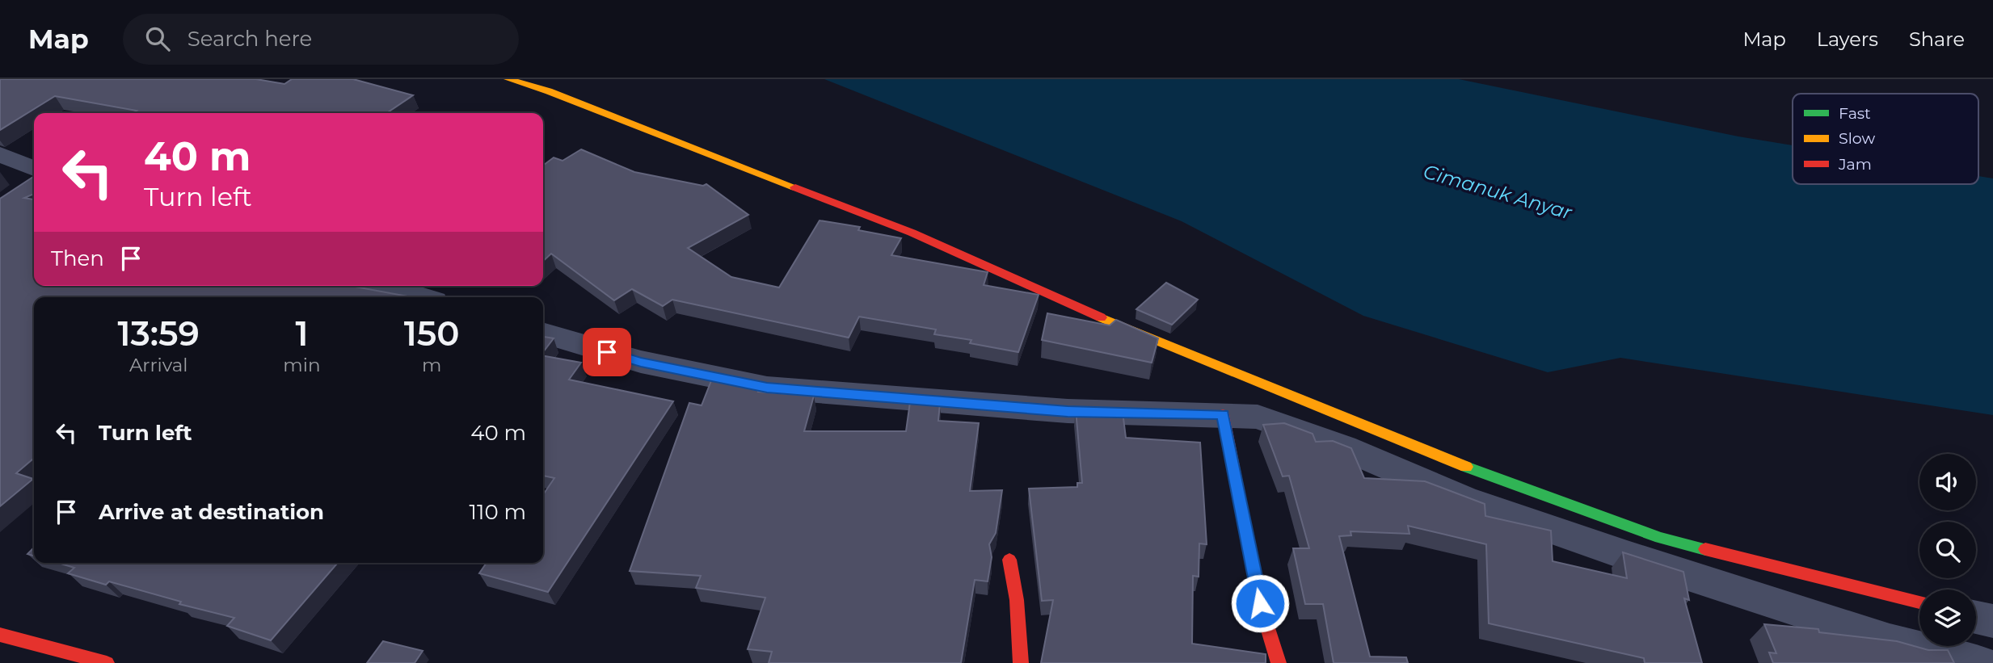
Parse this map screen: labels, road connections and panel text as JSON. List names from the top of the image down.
{
  "water": ["Cimanuk Anyar"],
  "legend": ["Fast", "Slow", "Jam"],
  "page": {
    "header": "Map",
    "search": "Search here",
    "nav": ["Map", "Layers", "Share"],
    "turn": ["40 m", "Turn left"],
    "then": "Then",
    "eta": [
      "13:59",
      "Arrival",
      "1",
      "min",
      "150",
      "m"
    ],
    "list": [
      {
        "name": "Turn left",
        "value": "40 m"
      },
      {
        "name": "Arrive at destination",
        "value": "110 m"
      }
    ]
  }
}
